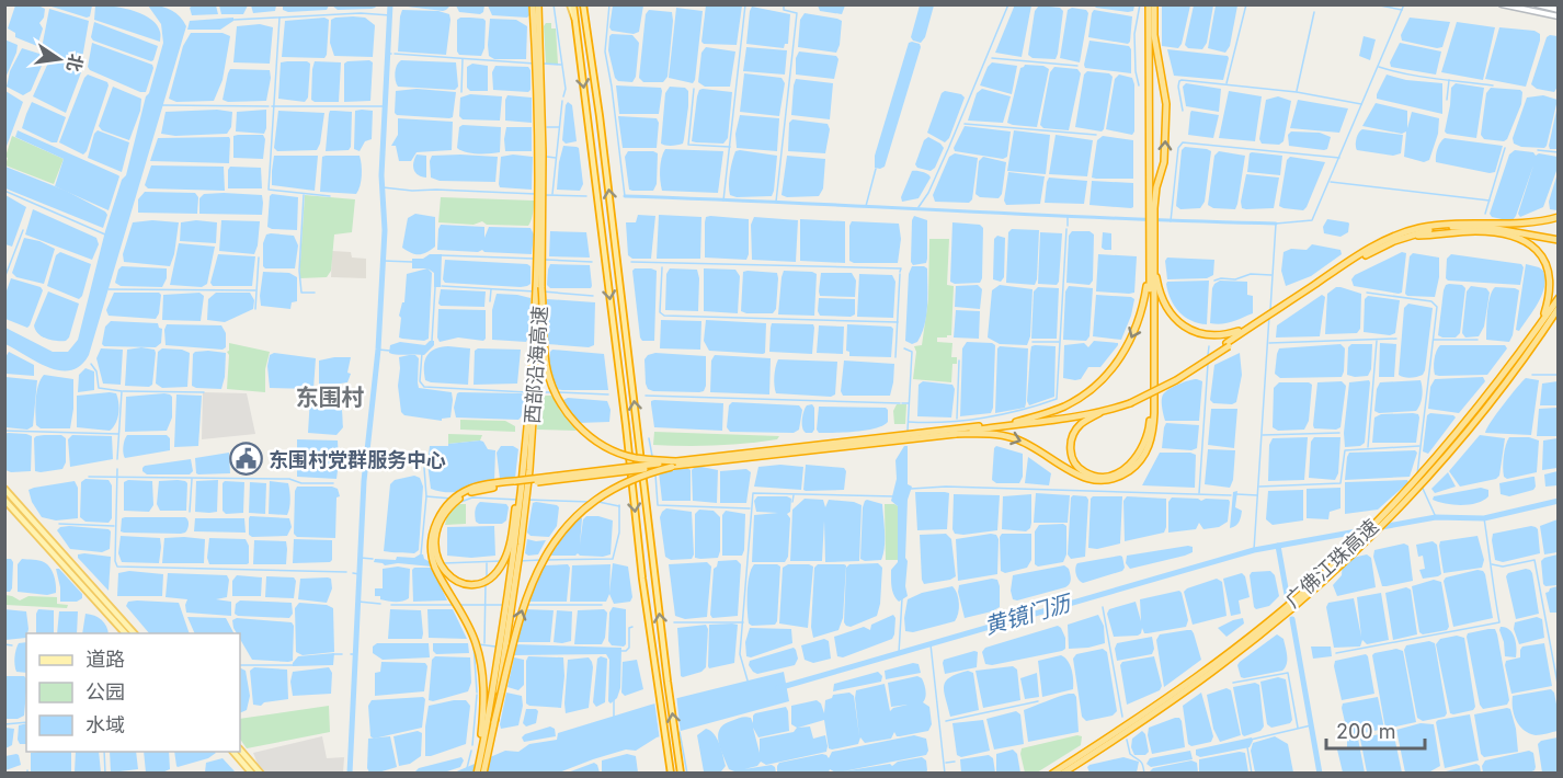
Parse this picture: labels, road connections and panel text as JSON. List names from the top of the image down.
{
  "streets": {
    "highway": ["西部沿海高速", "广佛江珠高速"]
  },
  "districts": ["东围村"],
  "water": ["黄镜门沥"],
  "places": {
    "public building": ["东围村党群服务中心"]
  },
  "legend": ["道路", "公园", "水域"],
  "scale_bar": "200 m",
  "north": "right"
}
